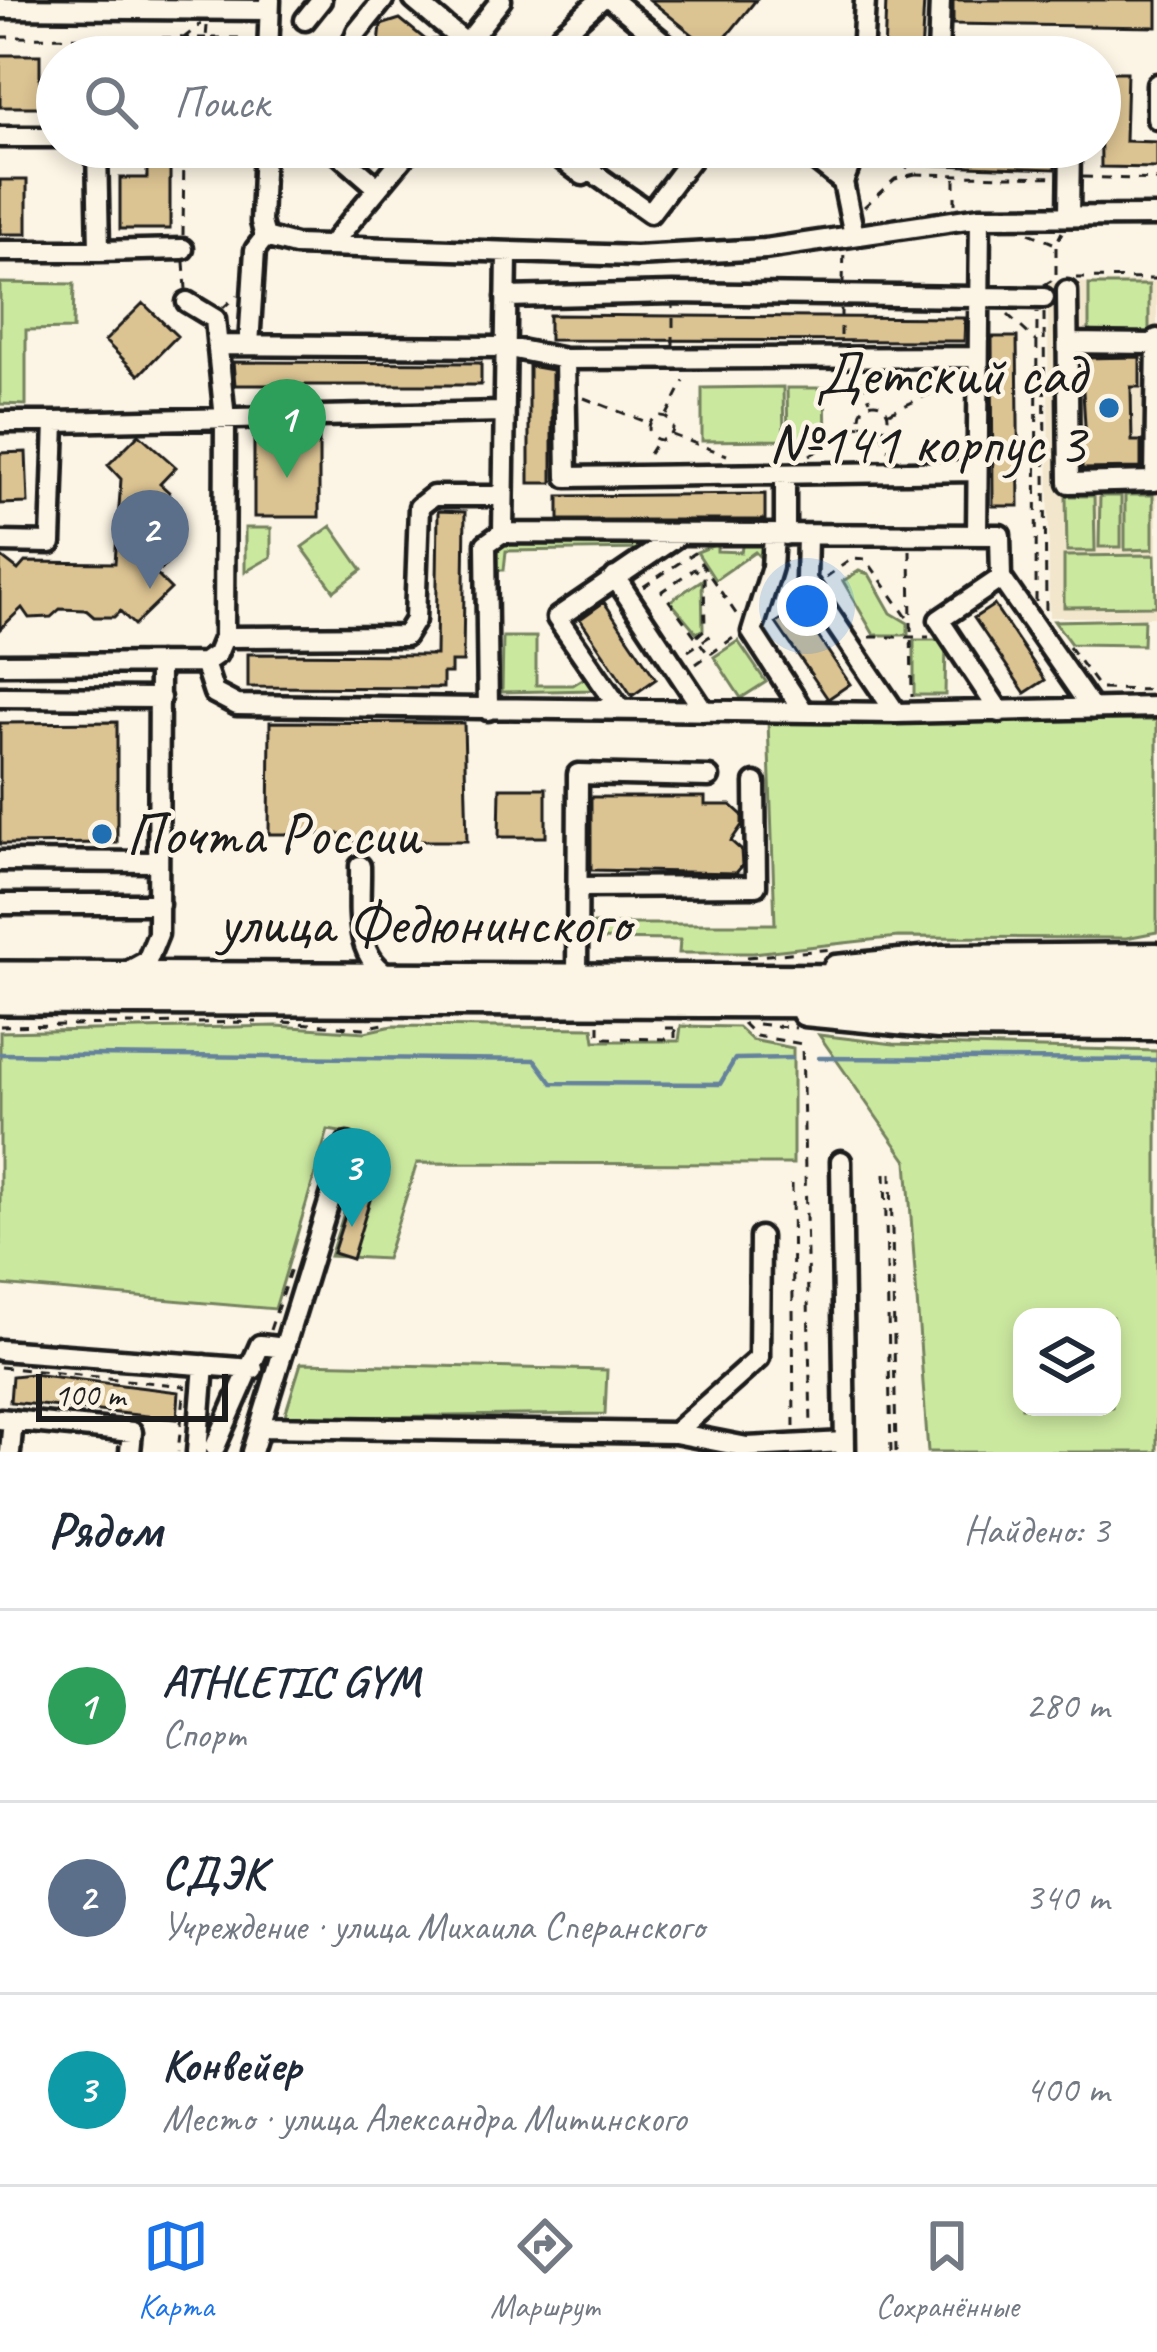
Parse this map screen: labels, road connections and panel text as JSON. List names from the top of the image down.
{
  "streets": {
    "highway": ["улица Федюнинского"]
  },
  "places": ["Детский сад №141 корпус 3", "Почта России"],
  "scale_bar": "100 m",
  "page": {
    "search": "Поиск",
    "pins": ["1", "2", "3"],
    "scale": "100 m",
    "heading": ["Рядом", "Найдено: 3"],
    "list": [
      {
        "mark": "1",
        "name": "ATHLETIC GYM",
        "note": "Спорт",
        "value": "280 m"
      },
      {
        "mark": "2",
        "name": "СДЭК",
        "note": "Учреждение · улица Михаила Сперанского",
        "value": "340 m"
      },
      {
        "mark": "3",
        "name": "Конвейер",
        "note": "Место · улица Александра Митинского",
        "value": "400 m"
      }
    ],
    "nav": ["Карта", "Маршрут", "Сохранённые"]
  }
}
